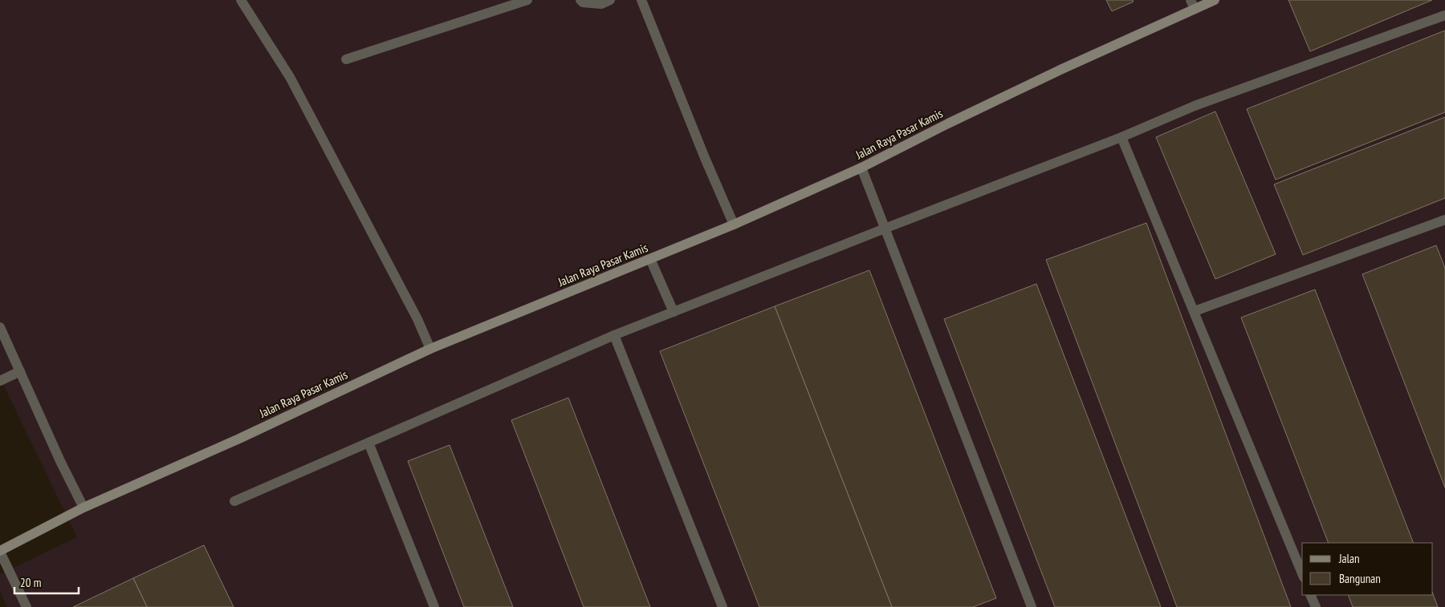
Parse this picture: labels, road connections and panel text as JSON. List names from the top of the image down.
{
  "streets": {
    "main road": ["Jalan Raya Pasar Kamis"]
  },
  "legend": ["Jalan", "Bangunan"],
  "scale_bar": "20 m"
}
